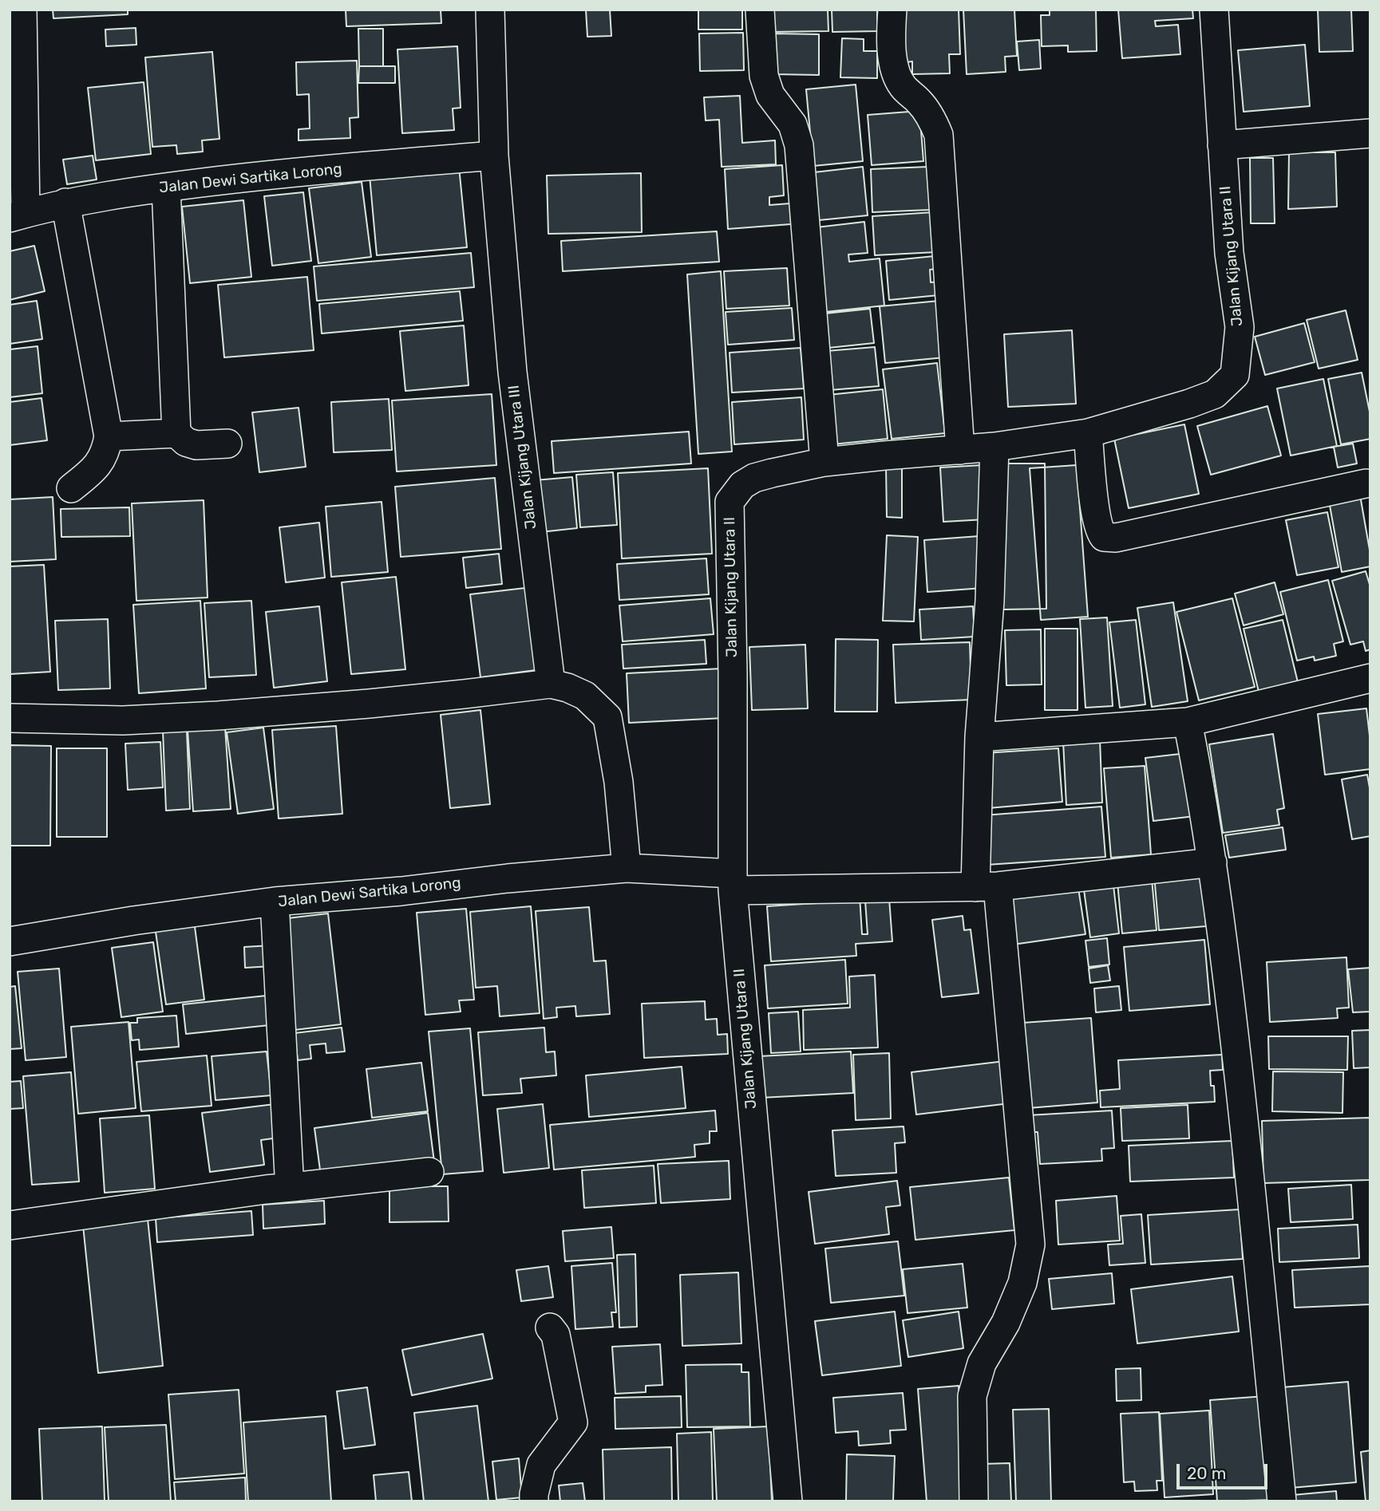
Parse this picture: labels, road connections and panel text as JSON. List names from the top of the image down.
{
  "streets": {
    "street": ["Jalan Dewi Sartika Lorong", "Jalan Kijang Utara II", "Jalan Kijang Utara III"]
  },
  "crossings": [
    ["Jalan Dewi Sartika Lorong", "Jalan Kijang Utara II"],
    ["Jalan Dewi Sartika Lorong", "Jalan Kijang Utara III"]
  ],
  "scale_bar": "20 m"
}
